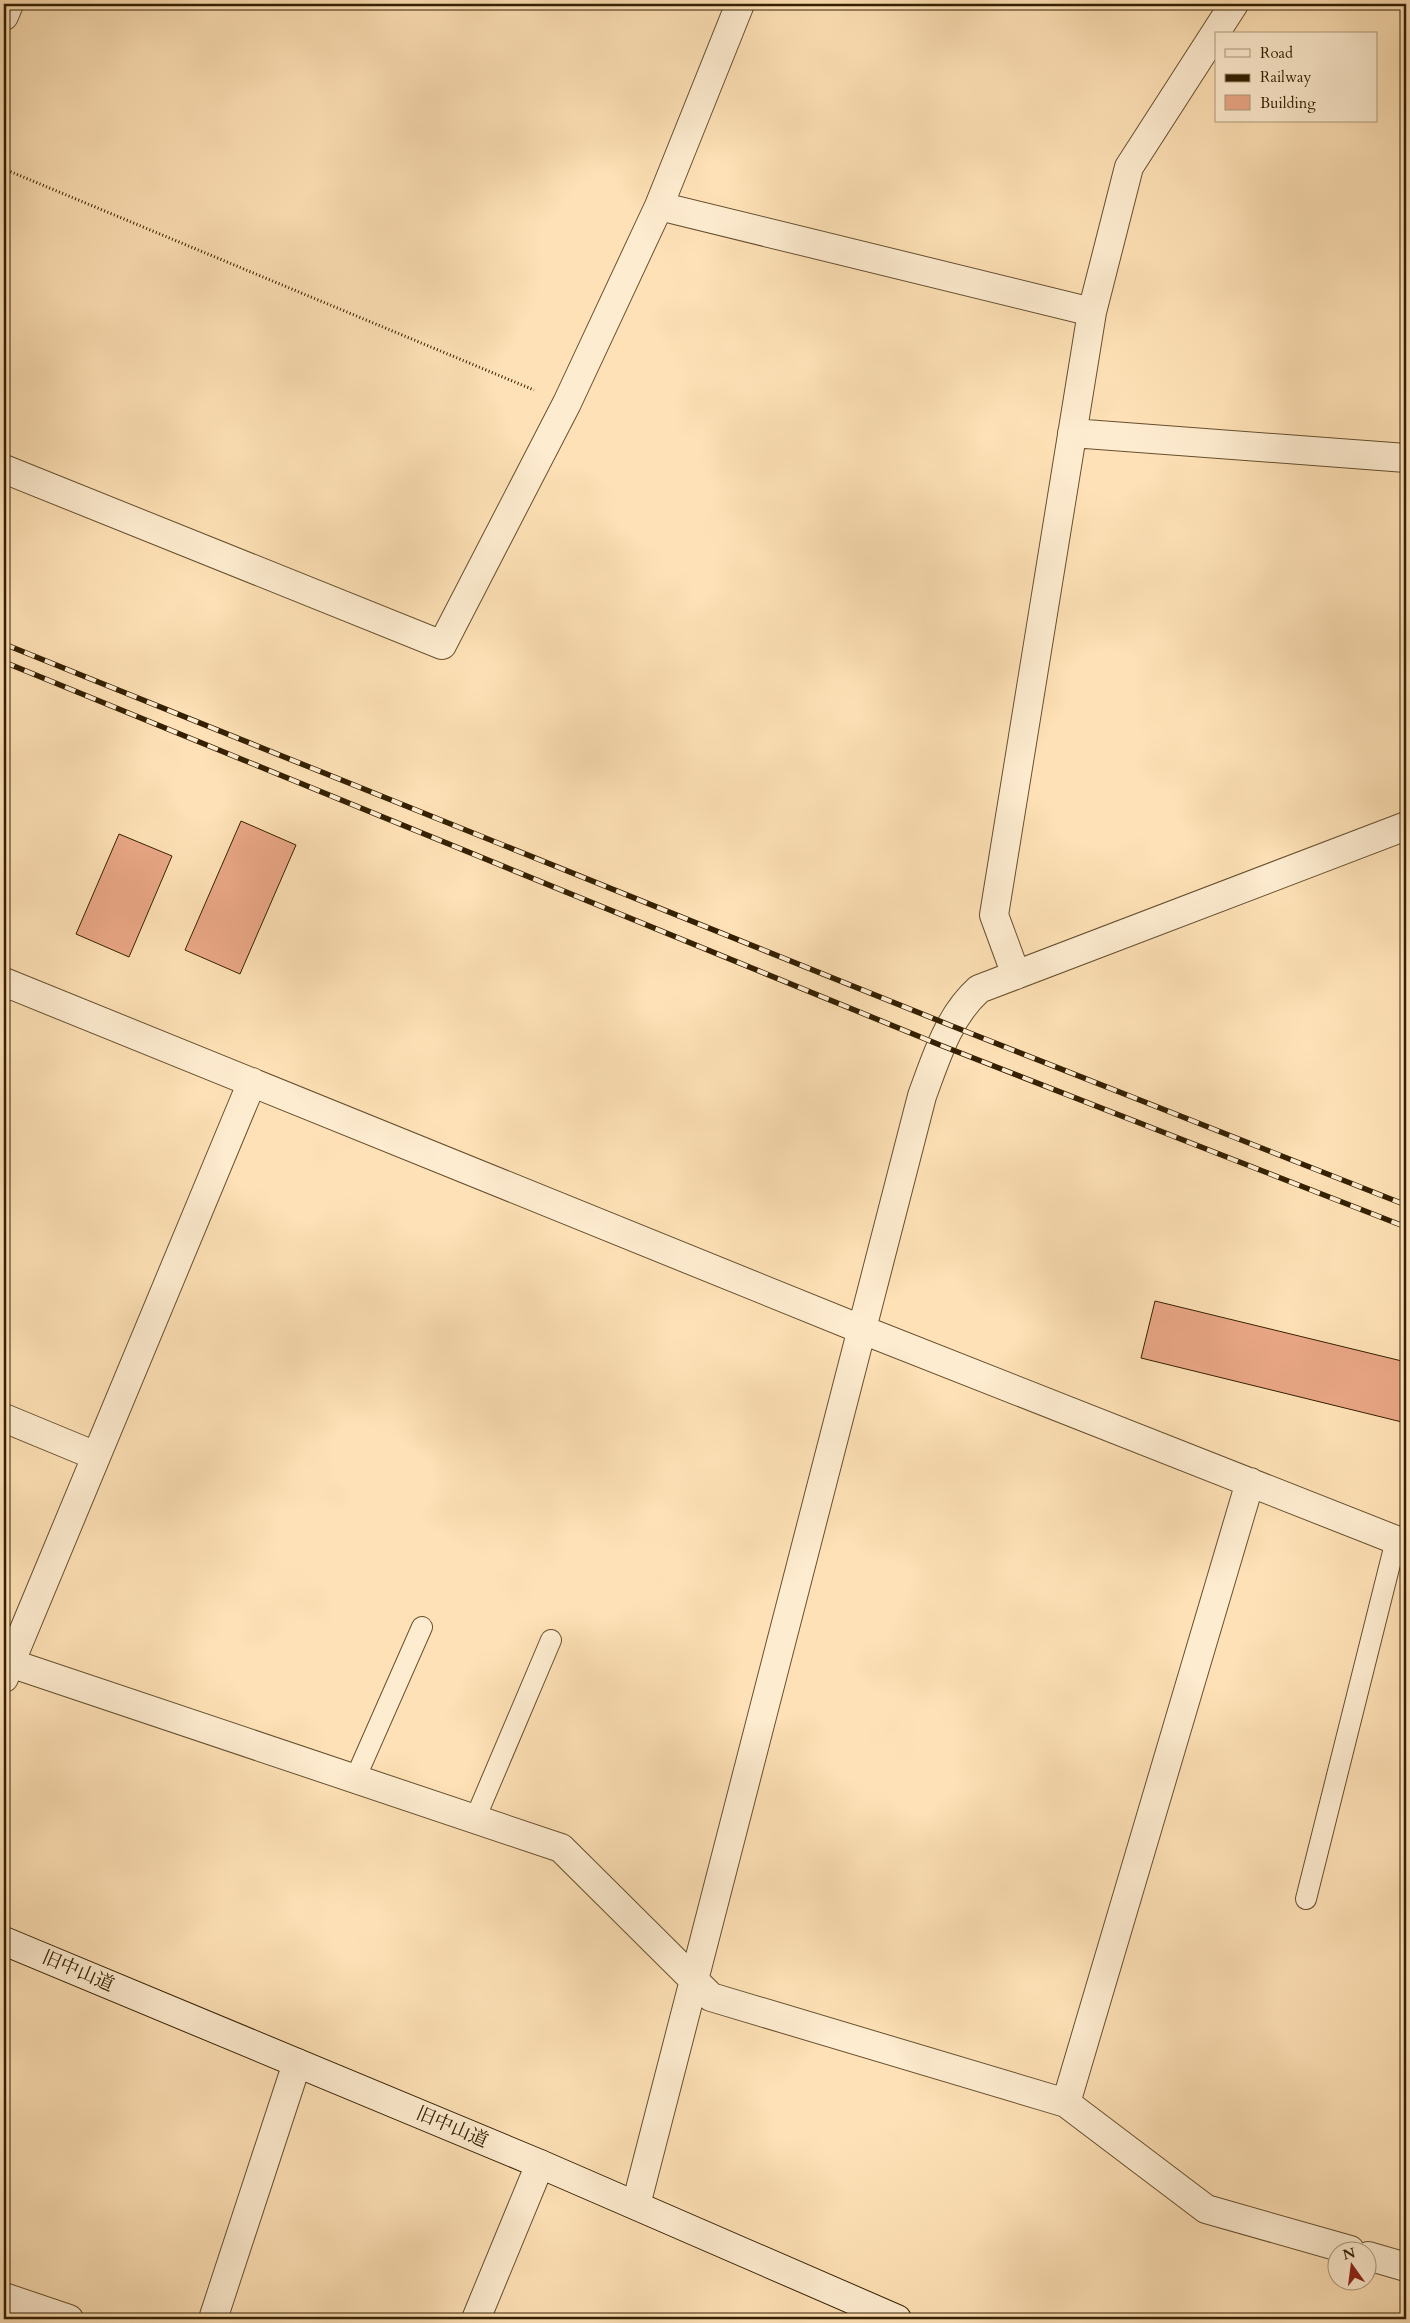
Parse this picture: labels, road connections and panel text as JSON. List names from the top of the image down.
{
  "streets": {
    "street": ["旧中山道"]
  },
  "legend": ["Road", "Railway", "Building"],
  "north": "top"
}
